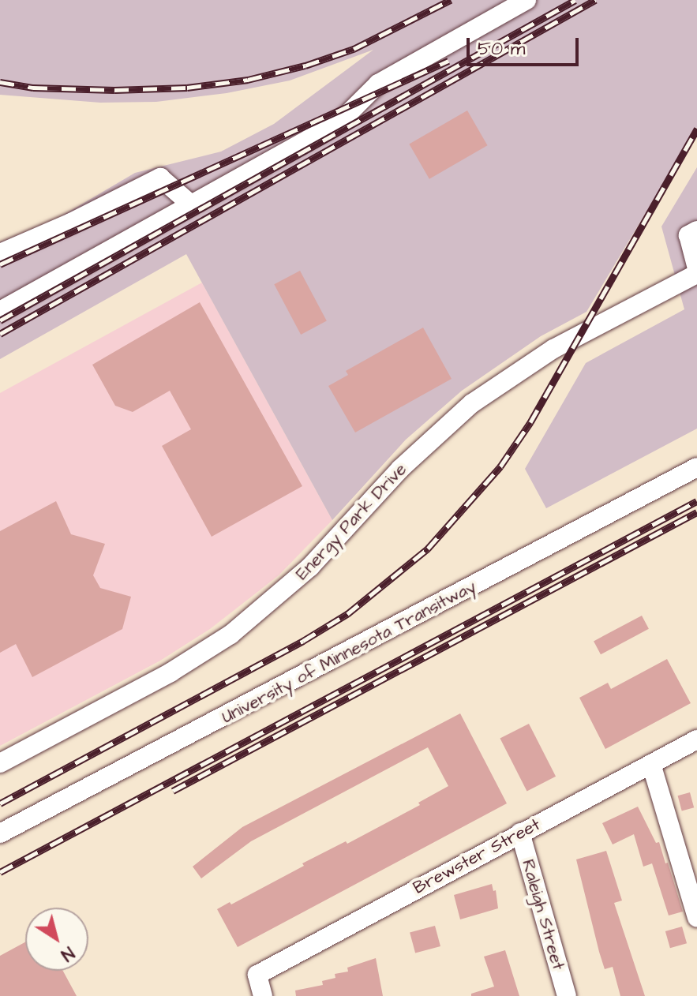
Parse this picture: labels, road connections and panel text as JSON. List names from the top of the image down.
{
  "streets": {
    "street": [
      "Energy Park Drive",
      "University of Minnesota Transitway",
      "Brewster Street",
      "Raleigh Street"
    ]
  },
  "crossings": [
    ["Brewster Street", "Raleigh Street"]
  ],
  "scale_bar": "50 m",
  "north": "bottom right"
}
